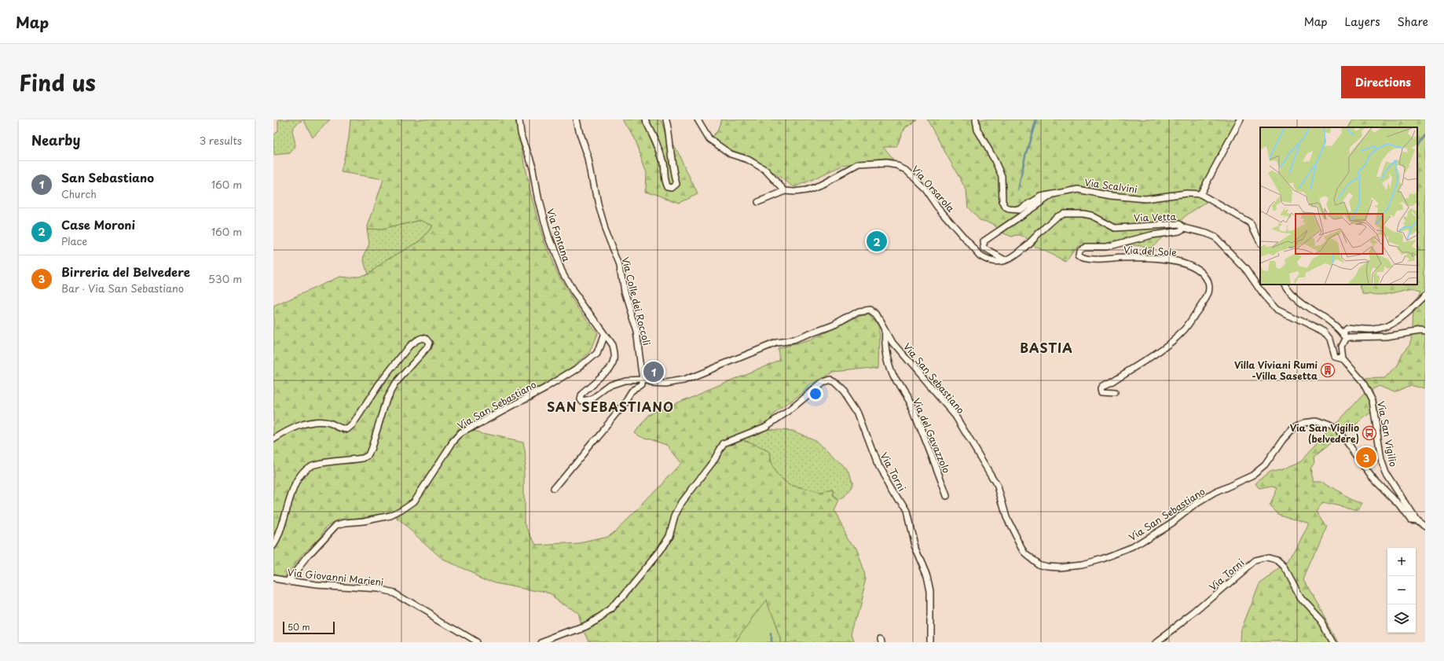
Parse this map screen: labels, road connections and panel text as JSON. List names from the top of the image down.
{
  "streets": {
    "street": [
      "Via Scalvini",
      "Via Orsarola",
      "Via Vetta",
      "Via Fontana",
      "Via del Sole",
      "Via Colle dei Roccoli",
      "Via San Sebastiano",
      "Via San Vigilio",
      "Via del Gavazzolo",
      "Via Torni",
      "Via Giovanni Marieni"
    ]
  },
  "crossings": [
    ["Via Scalvini", "Via Vetta"],
    ["Via Orsarola", "Via Vetta"],
    ["Via Vetta", "Via del Sole"],
    ["Via Vetta", "Via San Vigilio"],
    ["Via Fontana", "Via San Sebastiano"],
    ["Via Colle dei Roccoli", "Via San Sebastiano"],
    ["Via San Sebastiano", "Via San Vigilio"],
    ["Via San Sebastiano", "Via del Gavazzolo"],
    ["Via San Sebastiano", "Via Giovanni Marieni"]
  ],
  "districts": ["BASTIA", "SAN SEBASTIANO"],
  "places": {
    "building": ["Villa Viviani Rumi -Villa Sasetta"],
    "bus stop": ["Via San Vigilio (belvedere)"]
  },
  "scale_bar": "50 m",
  "page": {
    "header": "Map",
    "nav": ["Map", "Layers", "Share"],
    "title": "Find us",
    "buttons": "Directions",
    "heading": ["Nearby", "3 results"],
    "list": [
      {
        "mark": "1",
        "name": "San Sebastiano",
        "note": "Church",
        "value": "160 m"
      },
      {
        "mark": "2",
        "name": "Case Moroni",
        "note": "Place",
        "value": "160 m"
      },
      {
        "mark": "3",
        "name": "Birreria del Belvedere",
        "note": "Bar · Via San Sebastiano",
        "value": "530 m"
      }
    ],
    "pins": ["2", "1", "3"],
    "map_buttons": ["+", "−"],
    "scale": "50 m"
  }
}
